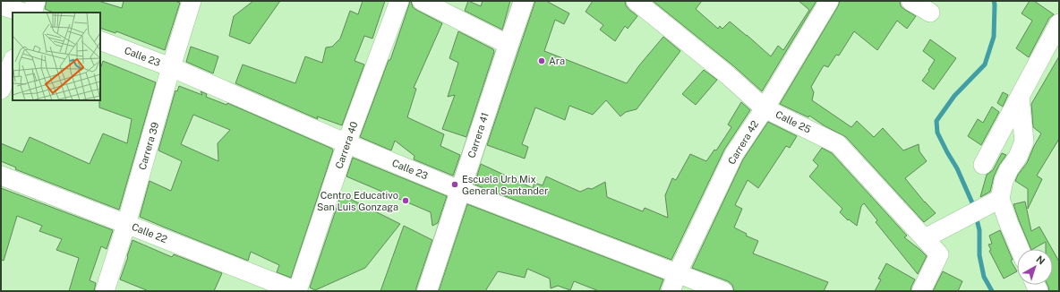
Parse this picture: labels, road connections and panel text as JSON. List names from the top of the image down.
{
  "streets": {
    "street": [
      "Calle 23",
      "Calle 25",
      "Carrera 41",
      "Carrera 42",
      "Carrera 40",
      "Carrera 39",
      "Calle 22"
    ]
  },
  "crossings": [
    ["Calle 23", "Carrera 41"],
    ["Calle 23", "Carrera 42"],
    ["Calle 23", "Carrera 40"],
    ["Calle 23", "Carrera 39"],
    ["Calle 25", "Carrera 42"],
    ["Carrera 40", "Calle 22"],
    ["Carrera 39", "Calle 22"]
  ],
  "places": ["Ara", "Escuela Urb Mix General Santander", "Centro Educativo San Luis Gonzaga"],
  "north": "top right"
}
